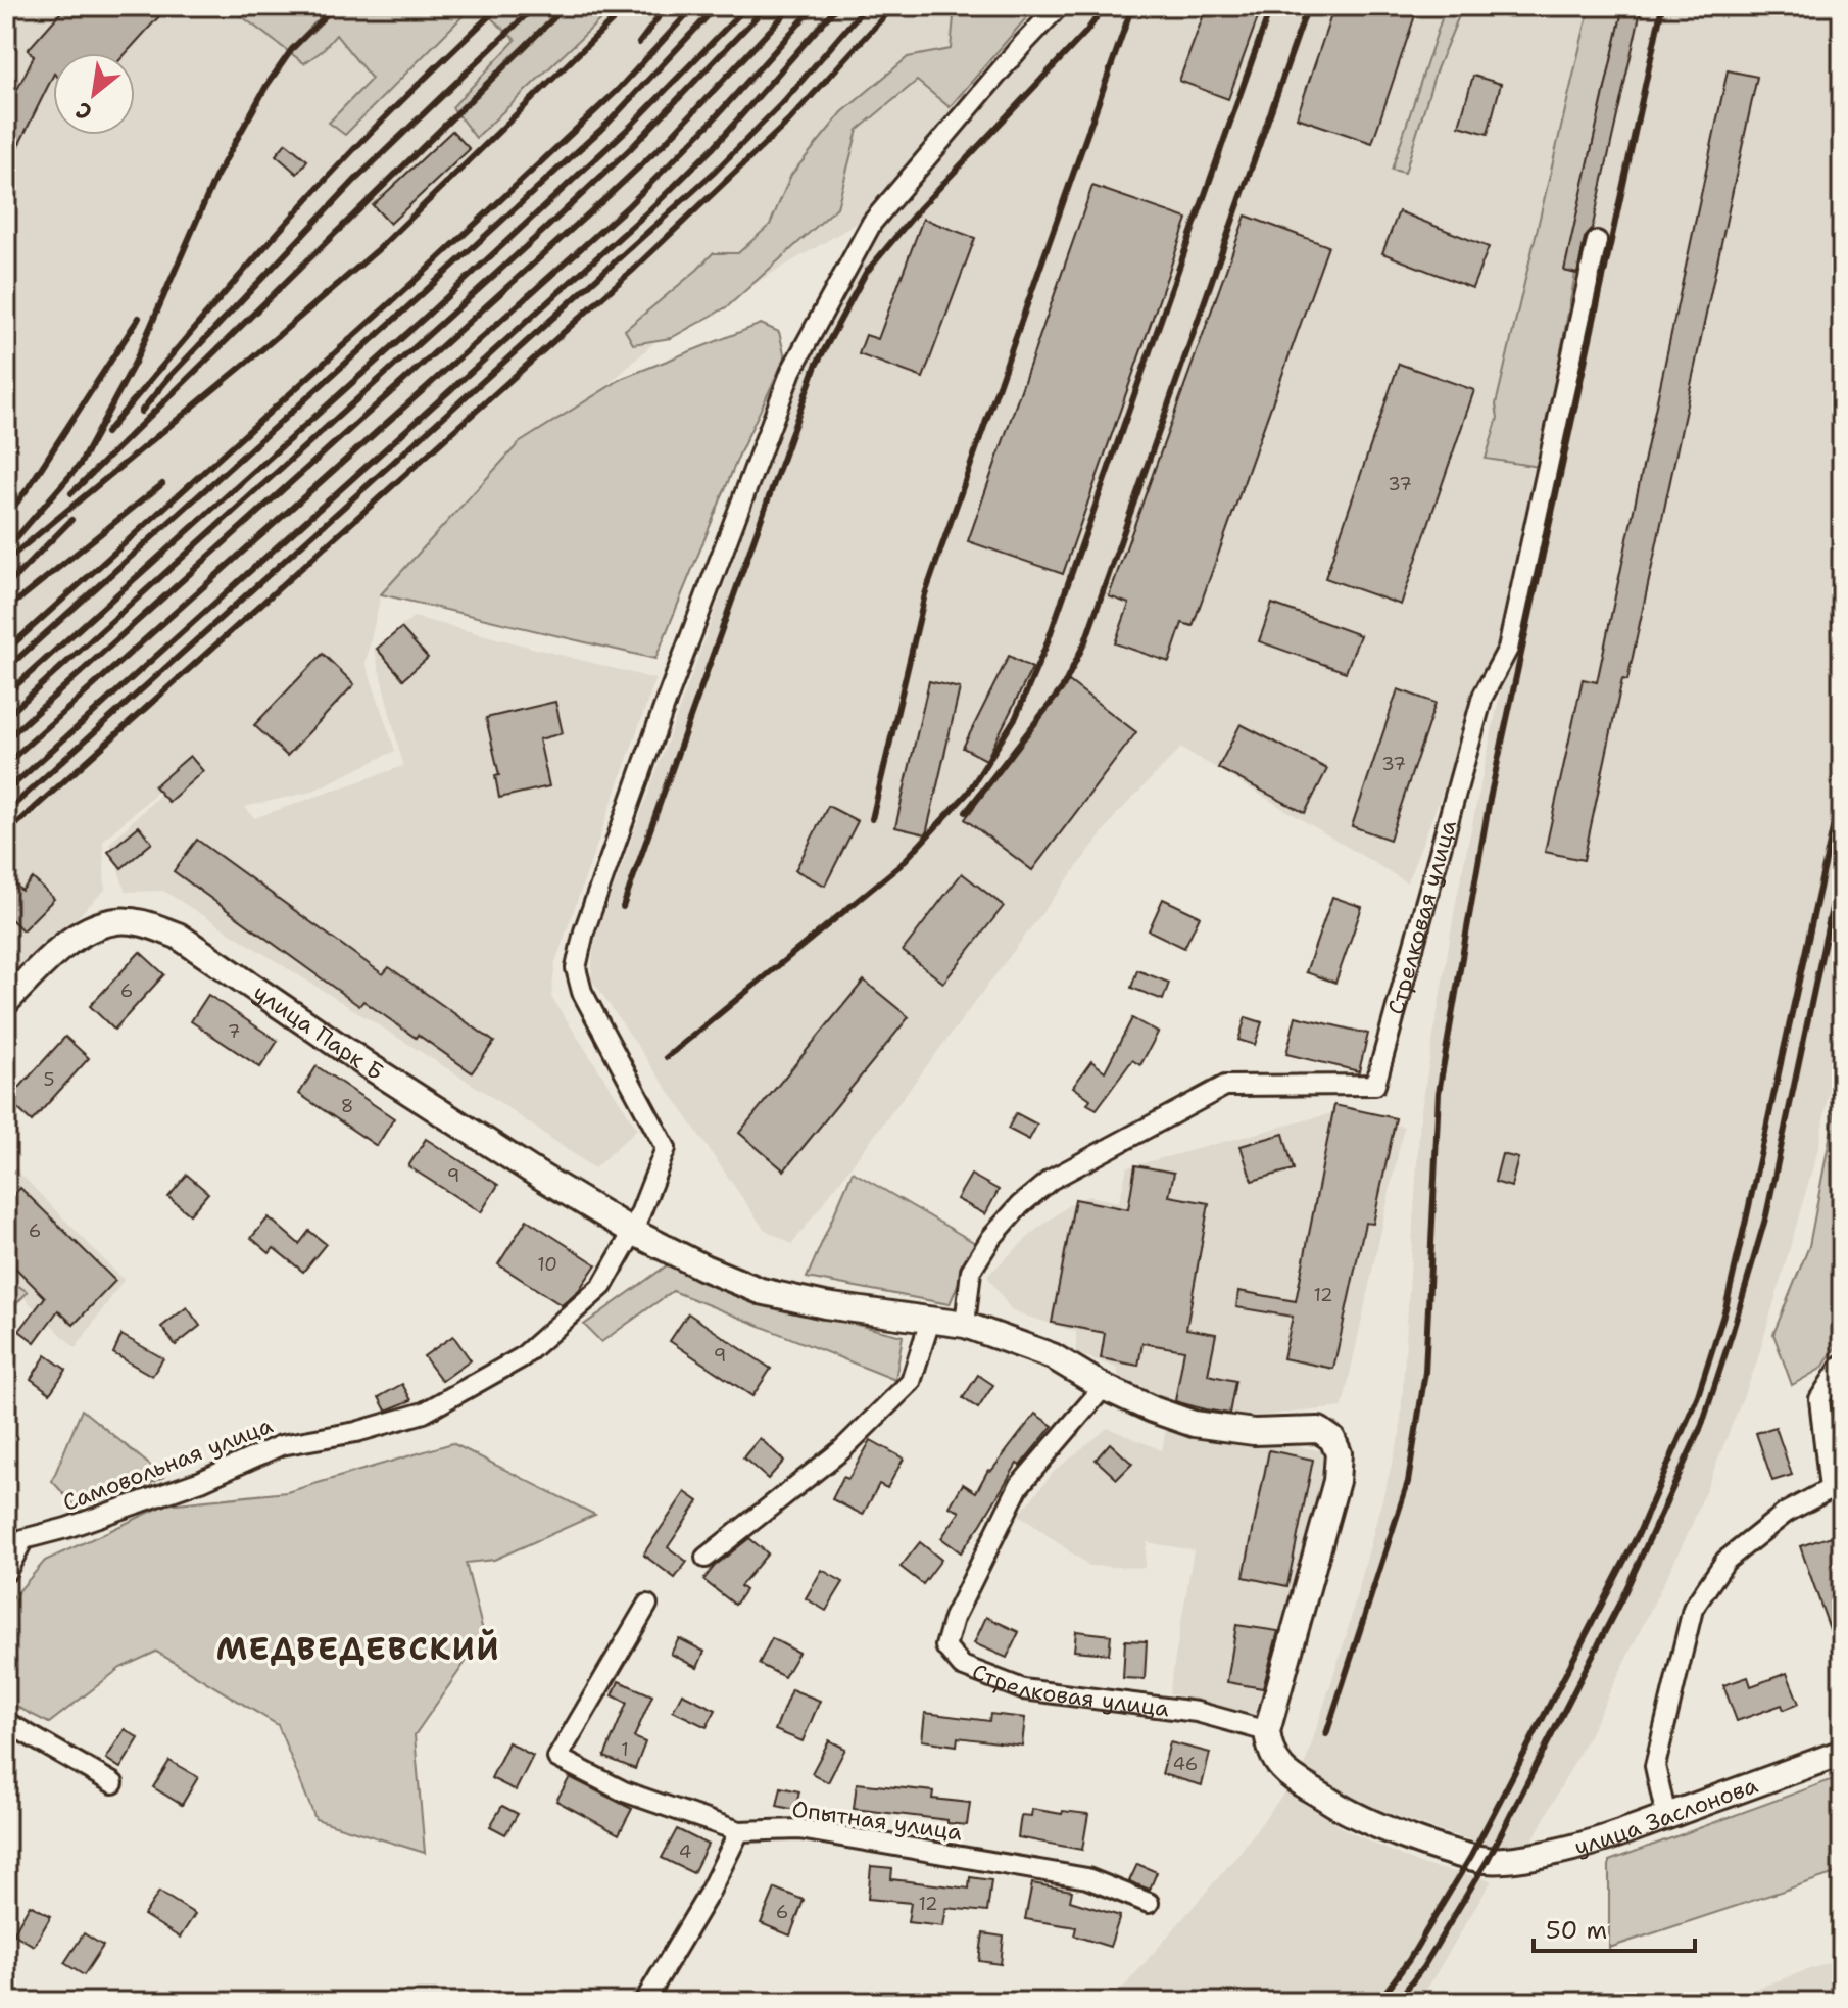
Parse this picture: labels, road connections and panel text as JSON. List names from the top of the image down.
{
  "streets": {
    "street": [
      "Стрелковая улица",
      "улица Парк Б",
      "Самовольная улица",
      "улица Заслонова",
      "Опытная улица"
    ]
  },
  "crossings": [
    ["Стрелковая улица", "улица Заслонова"],
    ["улица Парк Б", "Самовольная улица"]
  ],
  "districts": ["МЕДВЕДЕВСКИЙ"],
  "house_numbers": [
    "37",
    "37",
    "6",
    "7",
    "5",
    "8",
    "9",
    "6",
    "10",
    "12",
    "9",
    "1",
    "46",
    "4",
    "12",
    "6"
  ],
  "scale_bar": "50 m",
  "north": "bottom left"
}
